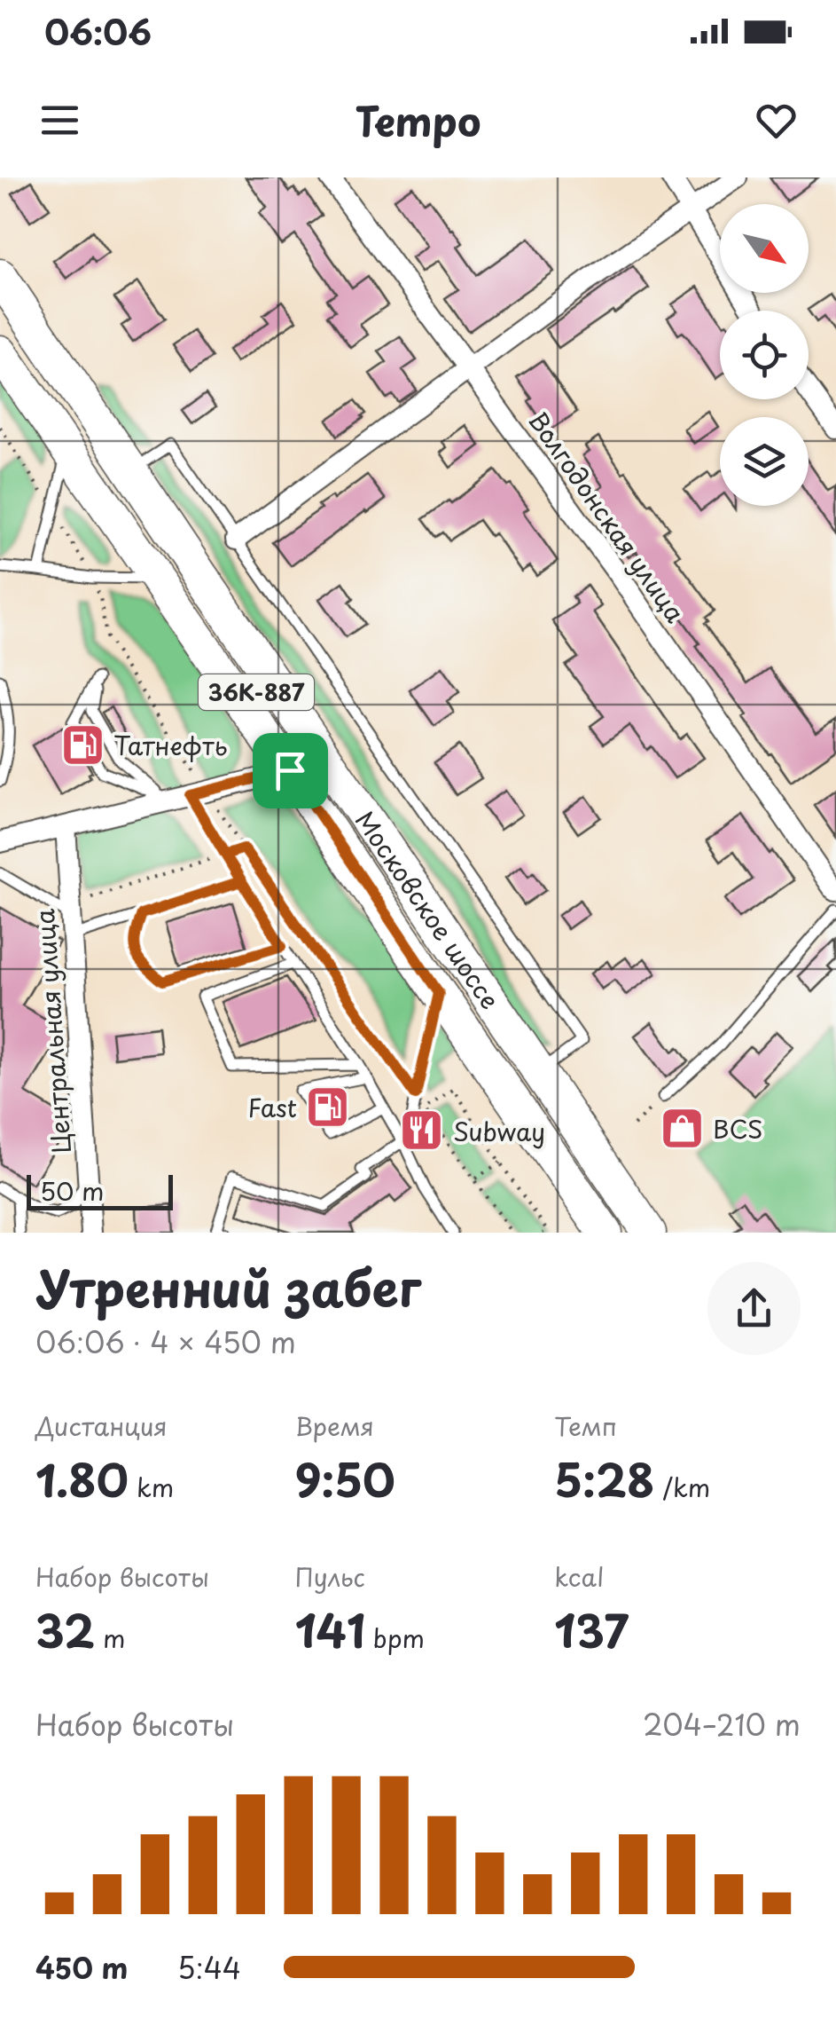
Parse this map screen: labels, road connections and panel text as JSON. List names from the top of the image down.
{
  "streets": {
    "main road": ["36К-887", "Московское шоссе"],
    "street": ["Волгодонская улица", "Центральная улица"]
  },
  "places": {
    "fuel station": ["Татнефть", "Fast"],
    "shop": ["BCS"],
    "restaurant": ["Subway"]
  },
  "scale_bar": "50 m",
  "north": "bottom right",
  "page": {
    "status": "06:06",
    "header": "Tempo",
    "scale": "50 m",
    "heading": ["Утренний забег", "06:06 · 4 × 450 m"],
    "stats": [
      ["Дистанция", "1.80 km"],
      ["Время", "9:50"],
      ["Темп", "5:28 /km"],
      ["Набор высоты", "32 m"],
      ["Пульс", "141 bpm"],
      ["kcal", "137"]
    ],
    "chart": ["Набор высоты", "204–210 m"],
    "list": [
      {
        "name": "450 m",
        "note": "5:44"
      }
    ]
  }
}
